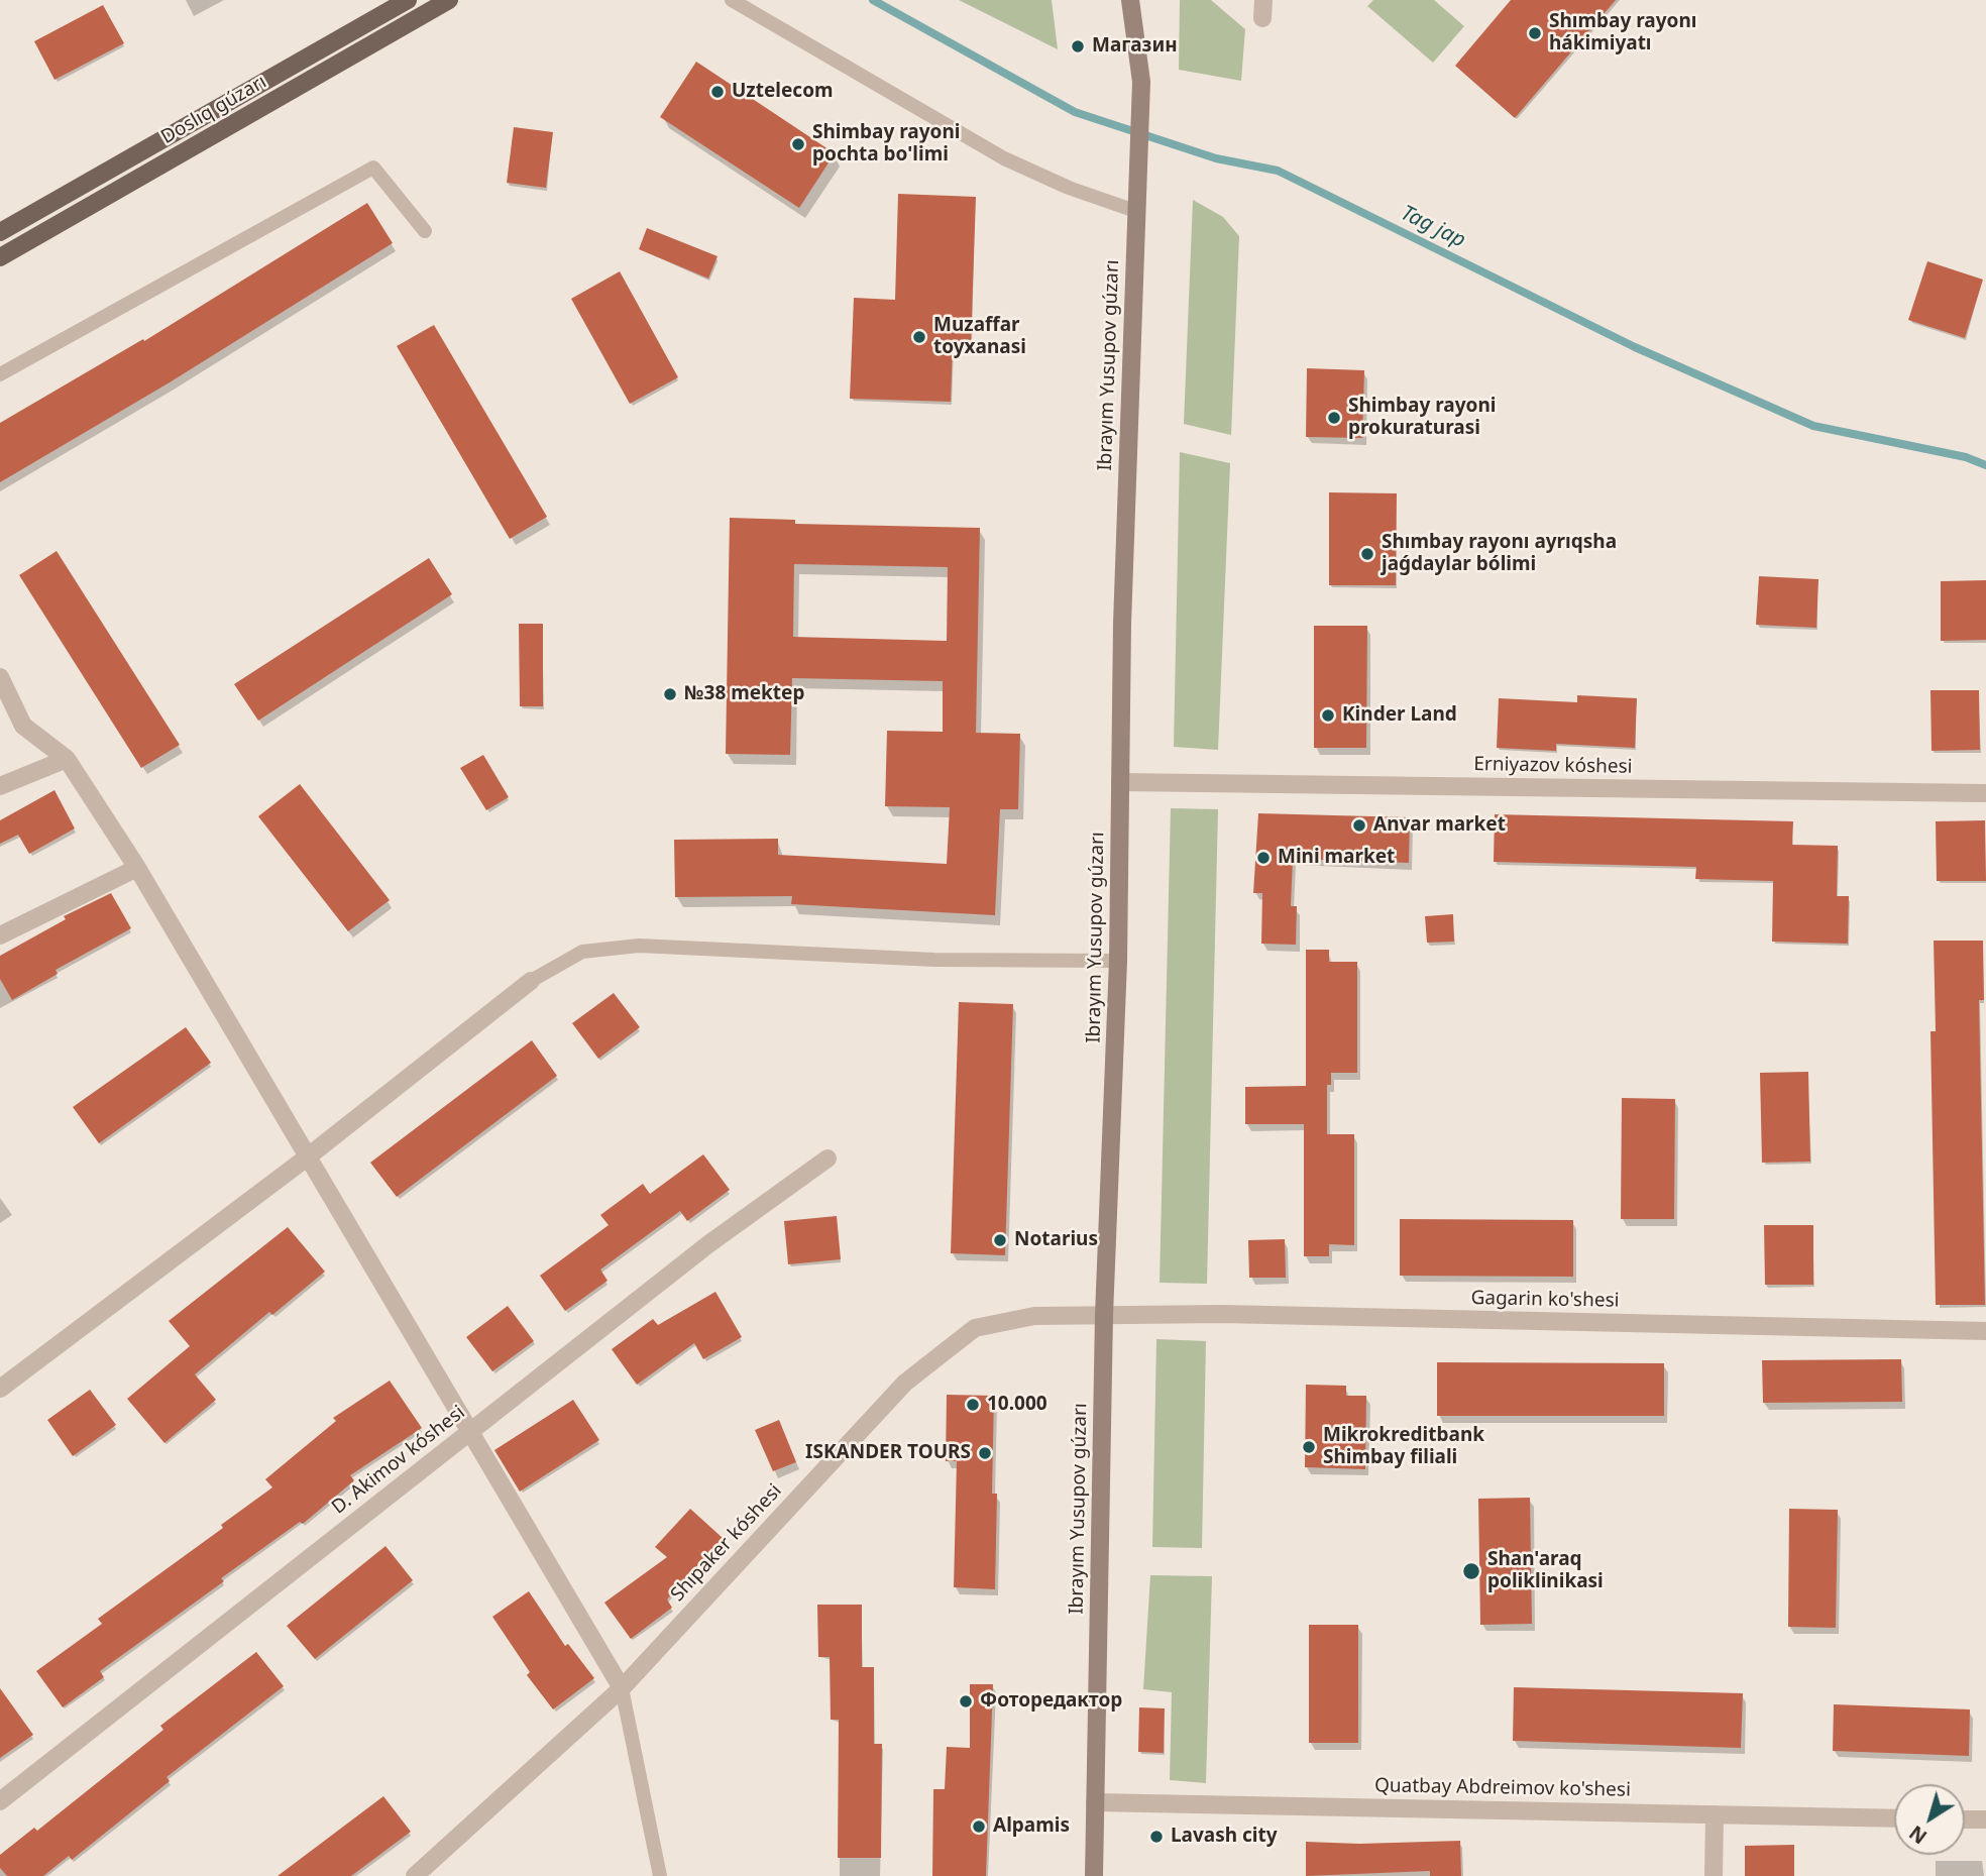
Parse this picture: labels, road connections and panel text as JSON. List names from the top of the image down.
{
  "streets": {
    "main road": ["Doslıq gúzarı", "Ibrayım Yusupov gúzarı"],
    "street": [
      "Erniyazov kóshesi",
      "Gagarin ko'shesi",
      "D. Akimov kóshesi",
      "Shıpaker kóshesi",
      "Quatbay Abdreimov ko'shesi"
    ]
  },
  "crossings": [
    ["Ibrayım Yusupov gúzarı", "Erniyazov kóshesi"],
    ["Ibrayım Yusupov gúzarı", "Gagarin ko'shesi"],
    ["Ibrayım Yusupov gúzarı", "Shıpaker kóshesi"],
    ["Ibrayım Yusupov gúzarı", "Quatbay Abdreimov ko'shesi"],
    ["Gagarin ko'shesi", "Shıpaker kóshesi"]
  ],
  "water": ["Tag jap"],
  "places": [
    "Shımbay rayonı hákimiyatı",
    "Магазин",
    "Uztelecom",
    "Shimbay rayoni pochta bo'limi",
    "Muzaffar toyxanasi",
    "Shimbay rayoni prokuraturasi",
    "Shımbay rayonı ayrıqsha jaǵdaylar bólimi",
    "№38 mektep",
    "Kinder Land",
    "Anvar market",
    "Mini market",
    "Notarius",
    "10.000",
    "Mikrokreditbank Shimbay filiali",
    "ISKANDER TOURS",
    "Shan'araq poliklinikasi",
    "Фоторедактор",
    "Alpamis",
    "Lavash city"
  ],
  "north": "bottom left"
}
